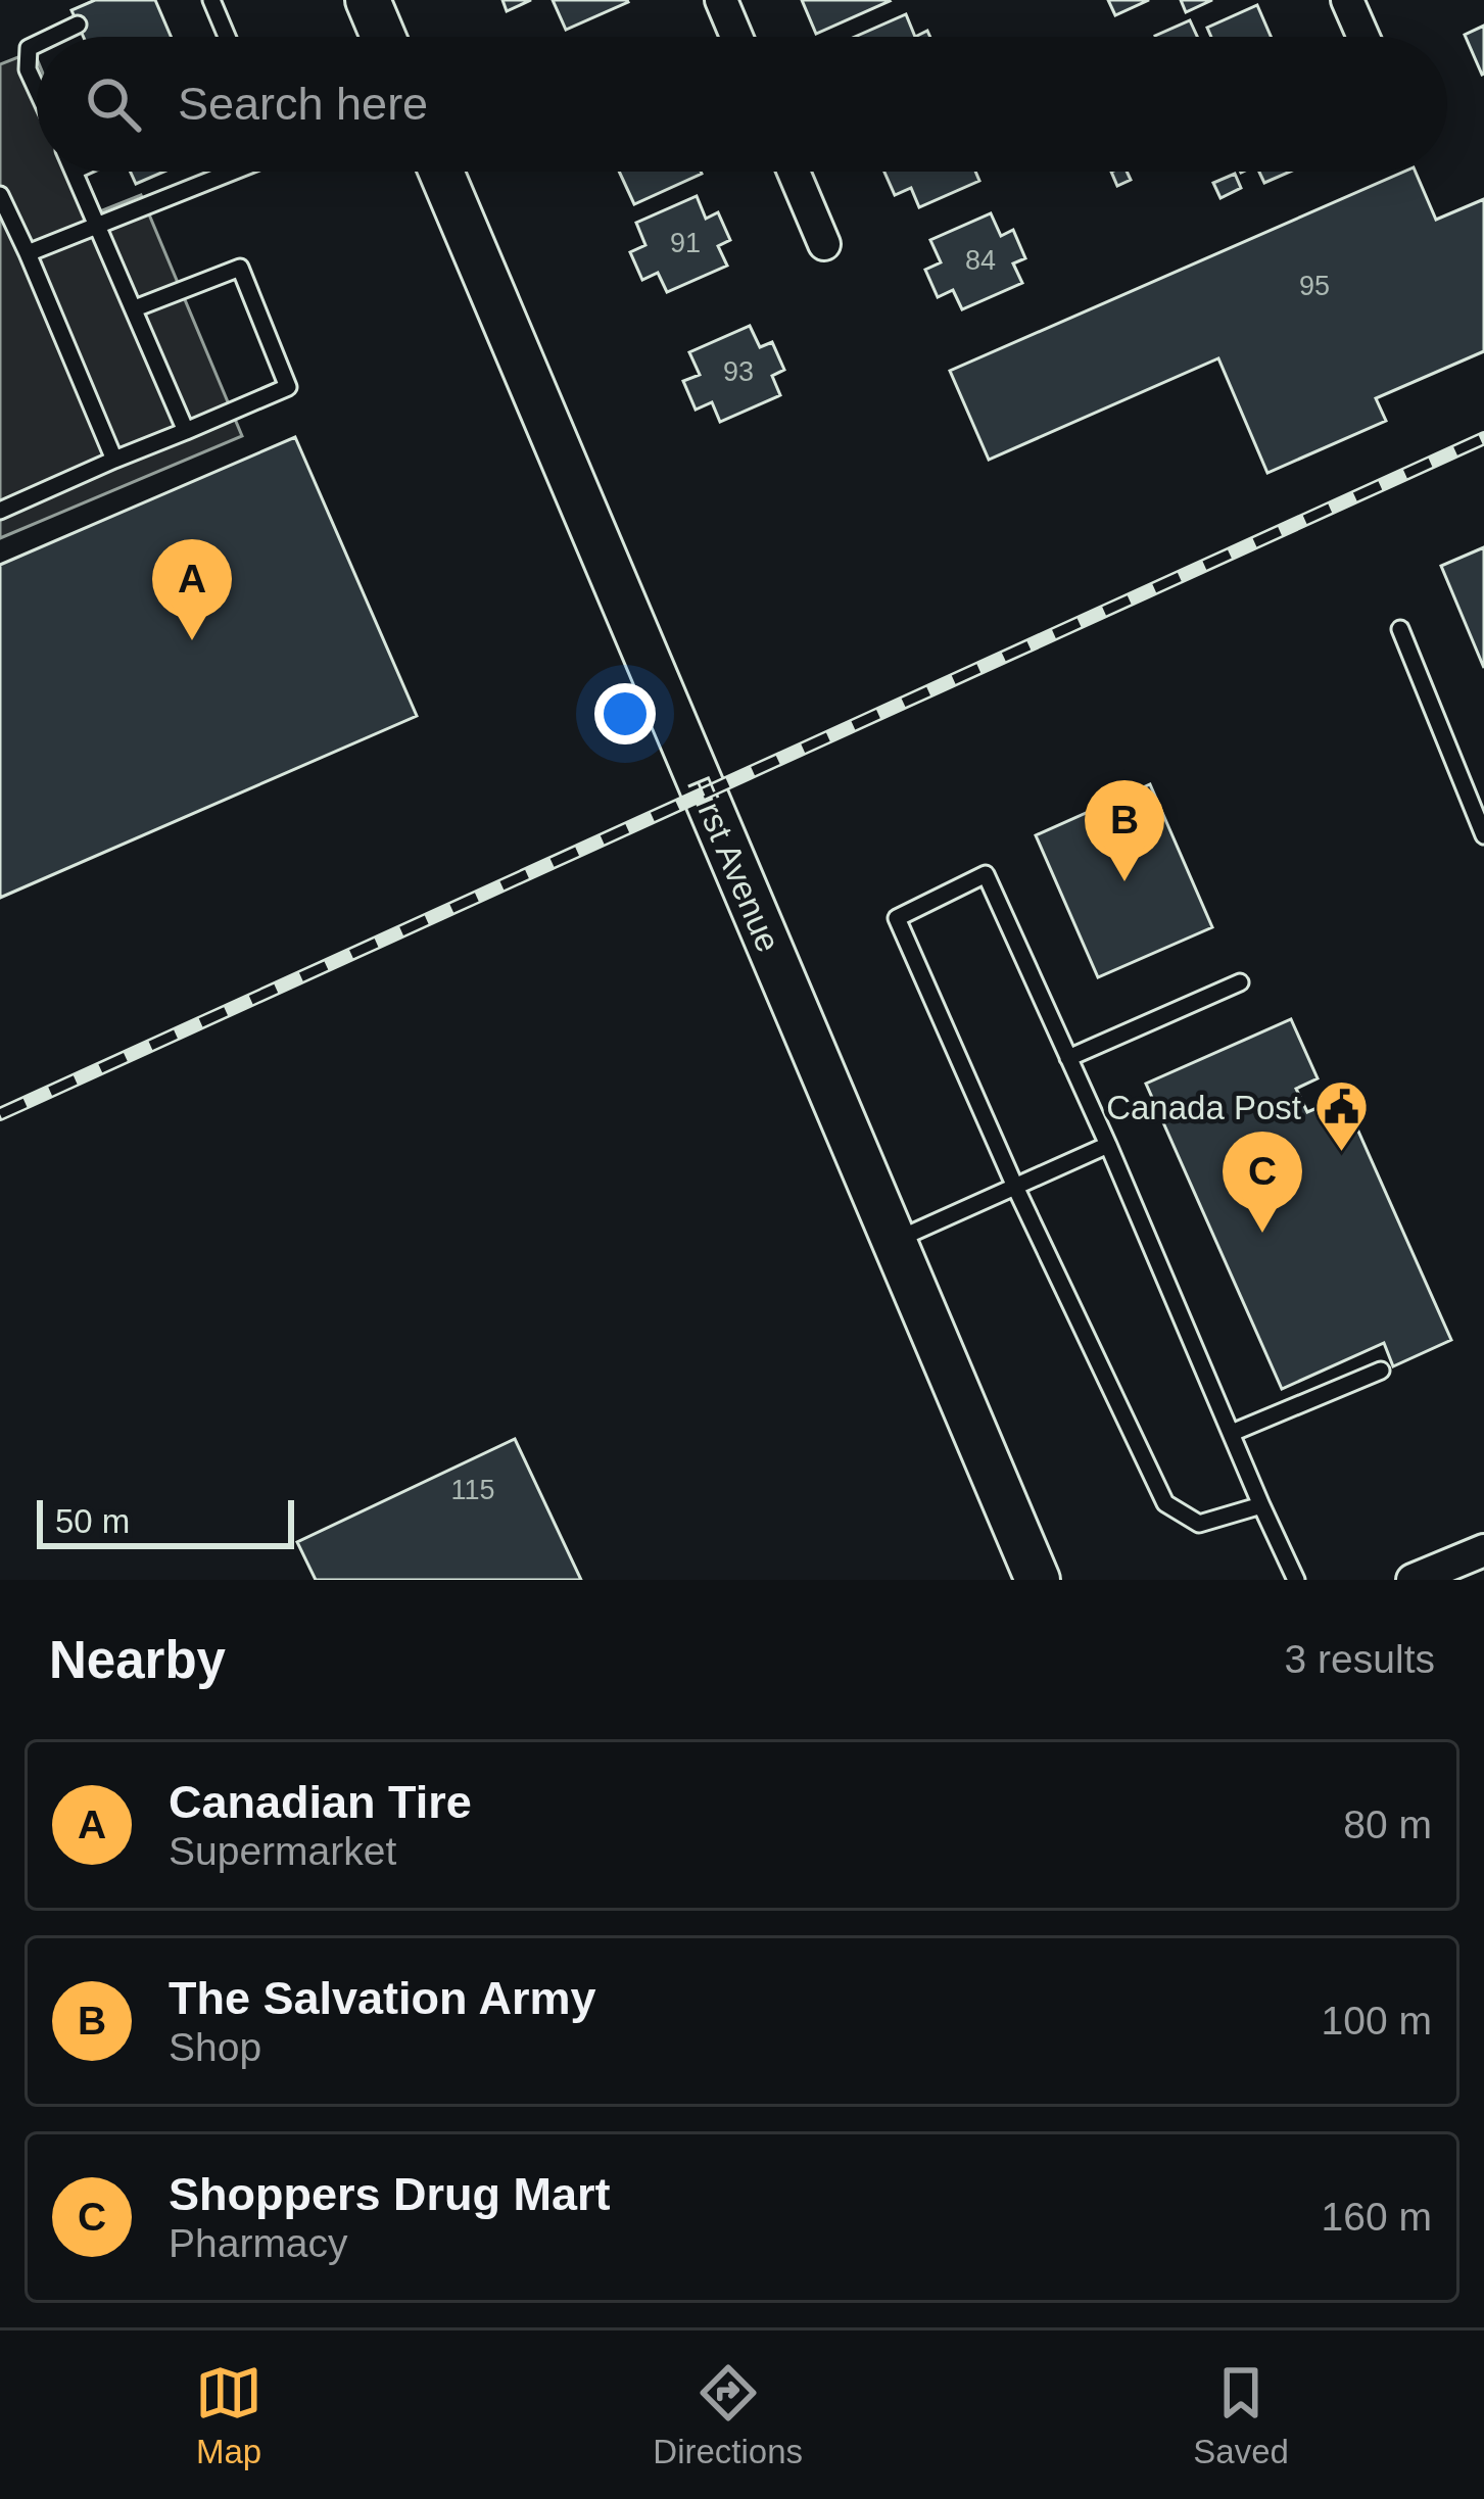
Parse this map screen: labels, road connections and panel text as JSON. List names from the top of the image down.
{
  "streets": {
    "main road": ["First Avenue"]
  },
  "places": {
    "public building": ["Canada Post"]
  },
  "house_numbers": [
    "91",
    "84",
    "95",
    "93",
    "115"
  ],
  "scale_bar": "50 m",
  "page": {
    "search": "Search here",
    "pins": ["A", "B", "C"],
    "scale": "50 m",
    "heading": ["Nearby", "3 results"],
    "list": [
      {
        "mark": "A",
        "name": "Canadian Tire",
        "note": "Supermarket",
        "value": "80 m"
      },
      {
        "mark": "B",
        "name": "The Salvation Army",
        "note": "Shop",
        "value": "100 m"
      },
      {
        "mark": "C",
        "name": "Shoppers Drug Mart",
        "note": "Pharmacy",
        "value": "160 m"
      }
    ],
    "nav": ["Map", "Directions", "Saved"]
  }
}
